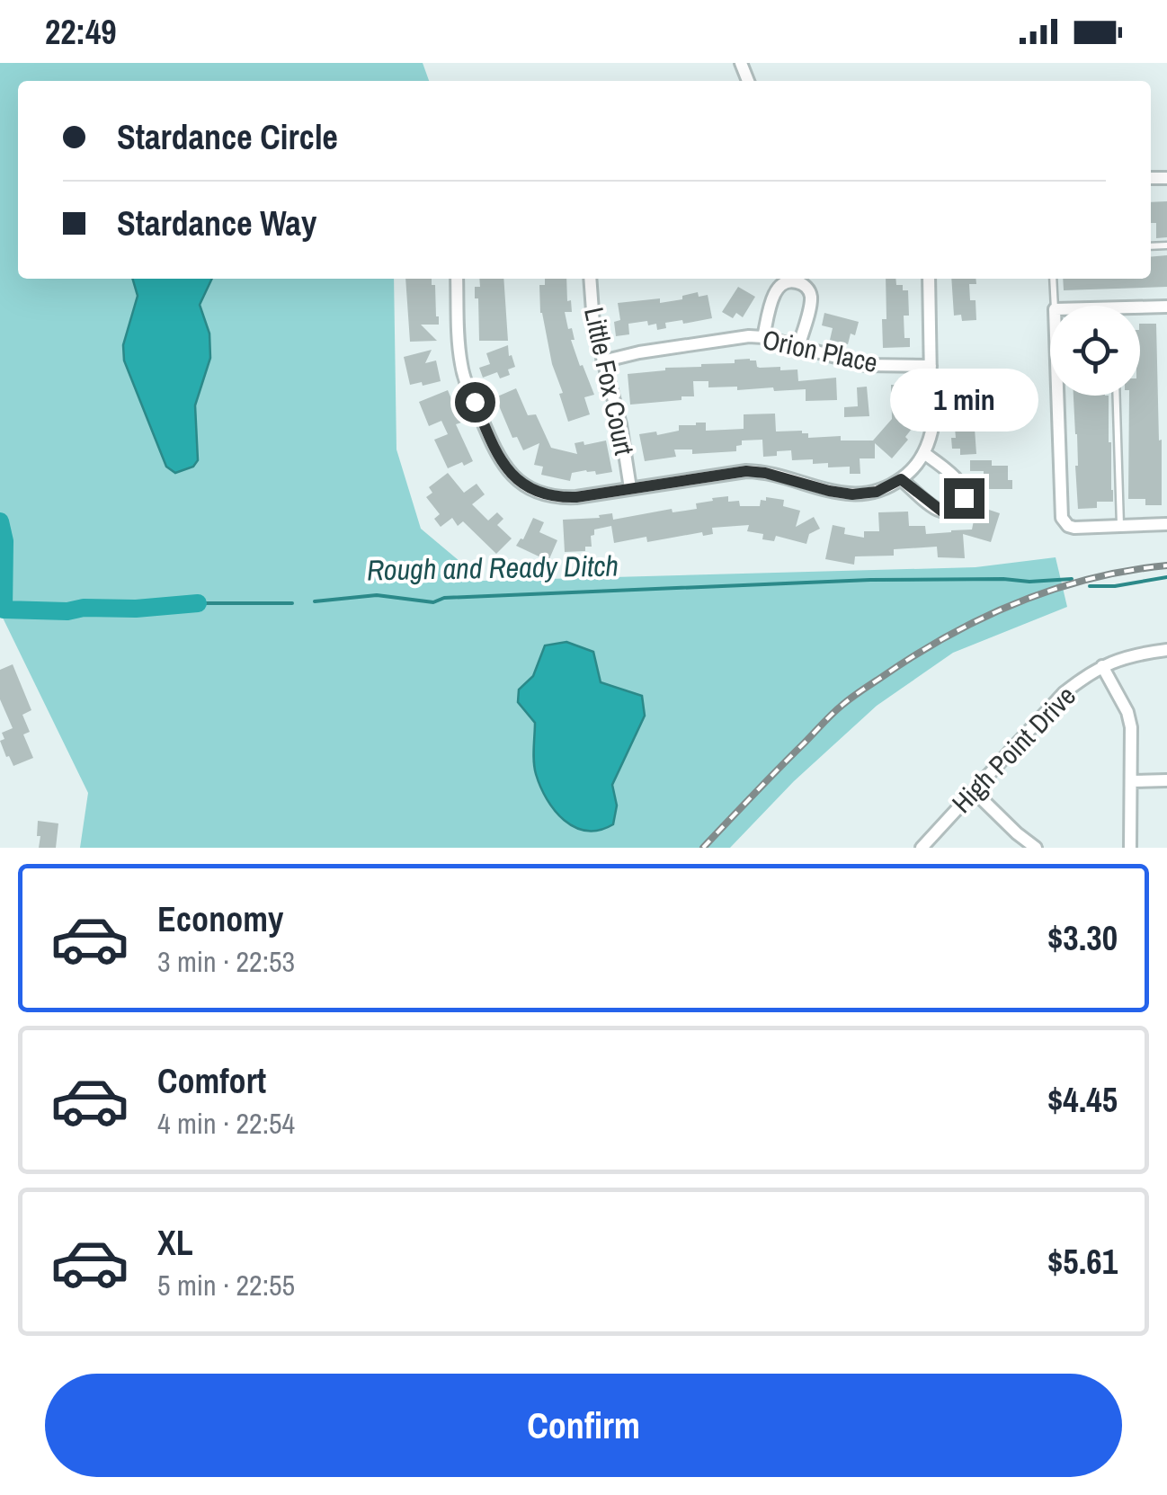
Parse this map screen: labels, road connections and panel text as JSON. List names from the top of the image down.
{
  "streets": {
    "street": ["Orion Place", "Little Fox Court", "High Point Drive"]
  },
  "crossings": [
    ["Orion Place", "Little Fox Court"]
  ],
  "water": ["Rough and Ready Ditch"],
  "page": {
    "status": "22:49",
    "banner": ["Stardance Circle", "Stardance Way"],
    "bubble": "1 min",
    "list": [
      {
        "name": "Economy",
        "note": "3 min · 22:53",
        "value": "$3.30"
      },
      {
        "name": "Comfort",
        "note": "4 min · 22:54",
        "value": "$4.45"
      },
      {
        "name": "XL",
        "note": "5 min · 22:55",
        "value": "$5.61"
      }
    ],
    "buttons": "Confirm"
  }
}
